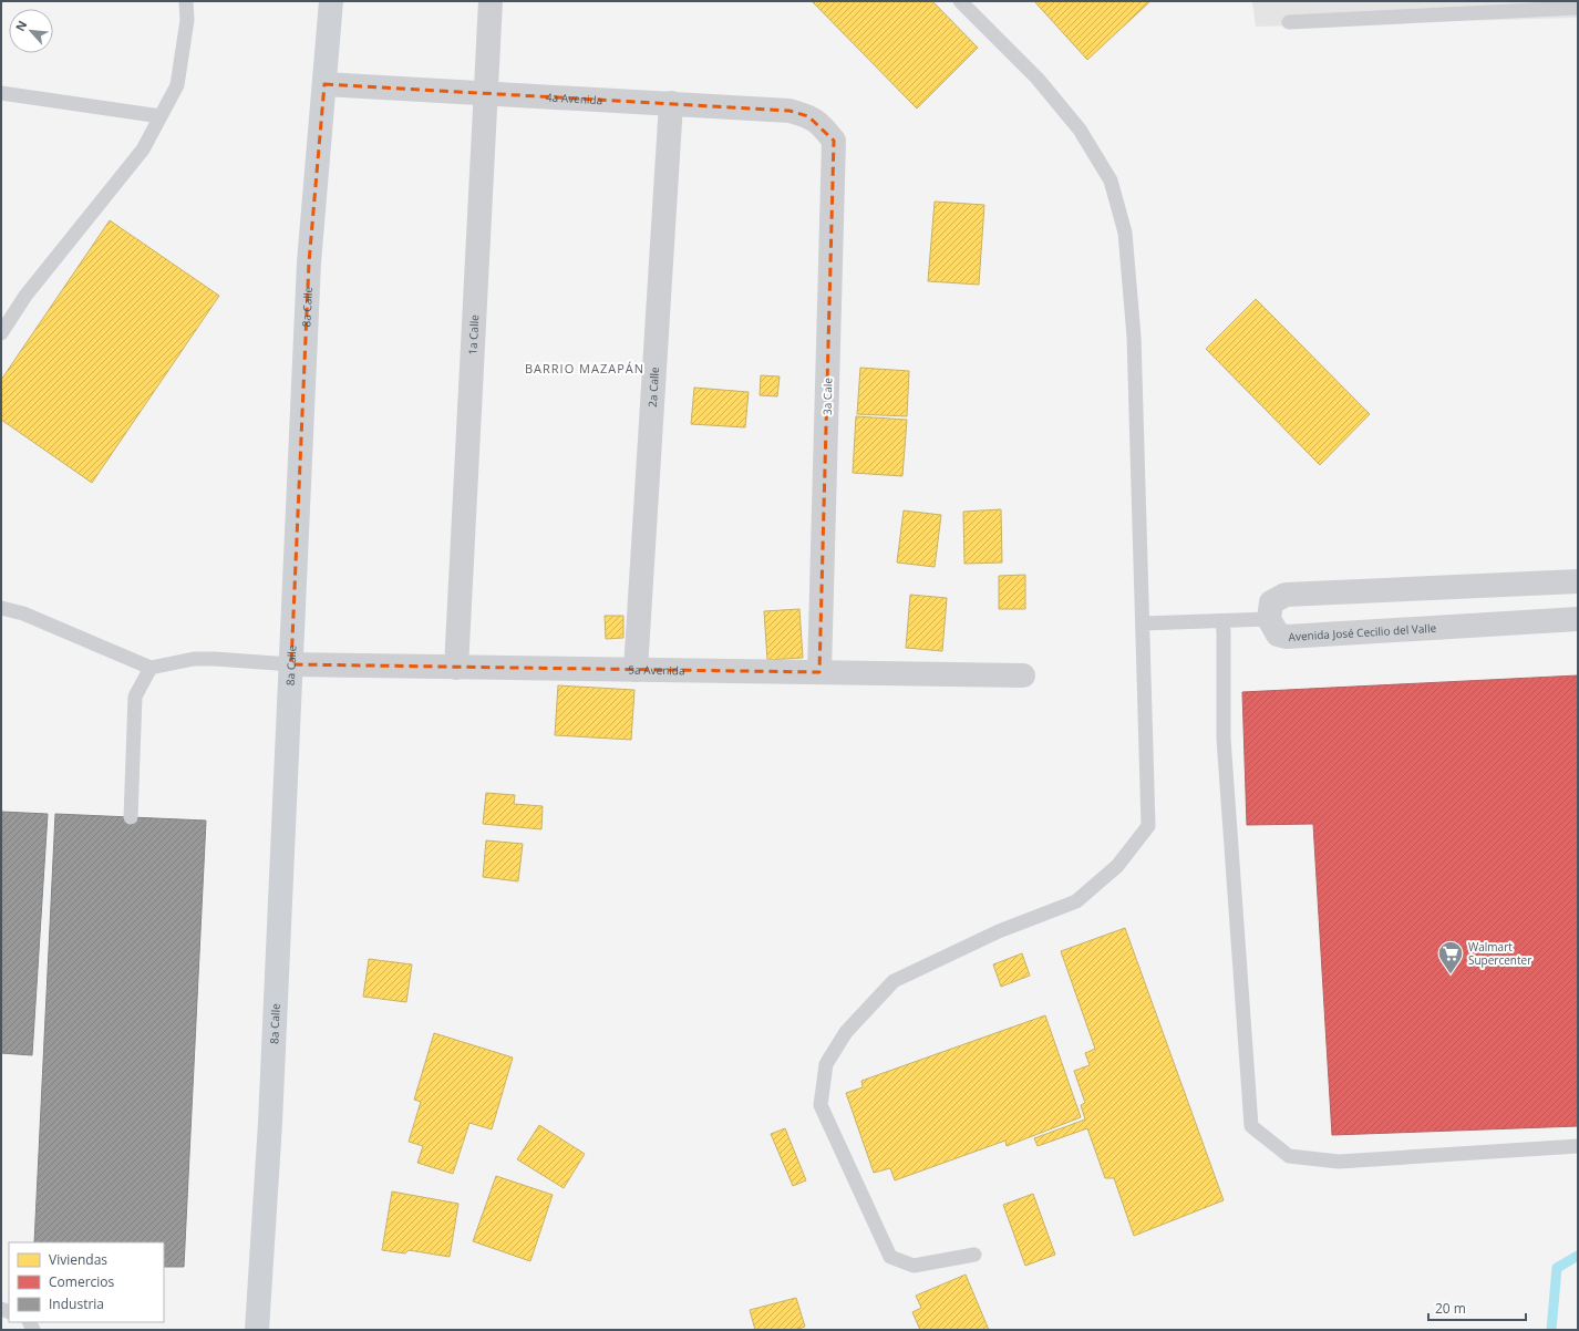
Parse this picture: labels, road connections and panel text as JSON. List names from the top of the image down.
{
  "streets": {
    "street": [
      "4a Avenida",
      "8a Calle",
      "1a Calle",
      "2a Calle",
      "3a Cale",
      "Avenida José Cecilio del Valle",
      "5a Avenida"
    ]
  },
  "crossings": [
    ["4a Avenida", "8a Calle"],
    ["4a Avenida", "1a Calle"],
    ["4a Avenida", "2a Calle"],
    ["4a Avenida", "3a Cale"],
    ["8a Calle", "5a Avenida"],
    ["1a Calle", "5a Avenida"],
    ["2a Calle", "5a Avenida"],
    ["3a Cale", "5a Avenida"]
  ],
  "districts": ["BARRIO MAZAPÁN"],
  "places": {
    "supermarket": ["Walmart Supercenter"]
  },
  "legend": ["Viviendas", "Comercios", "Industria"],
  "scale_bar": "20 m",
  "north": "top left"
}
